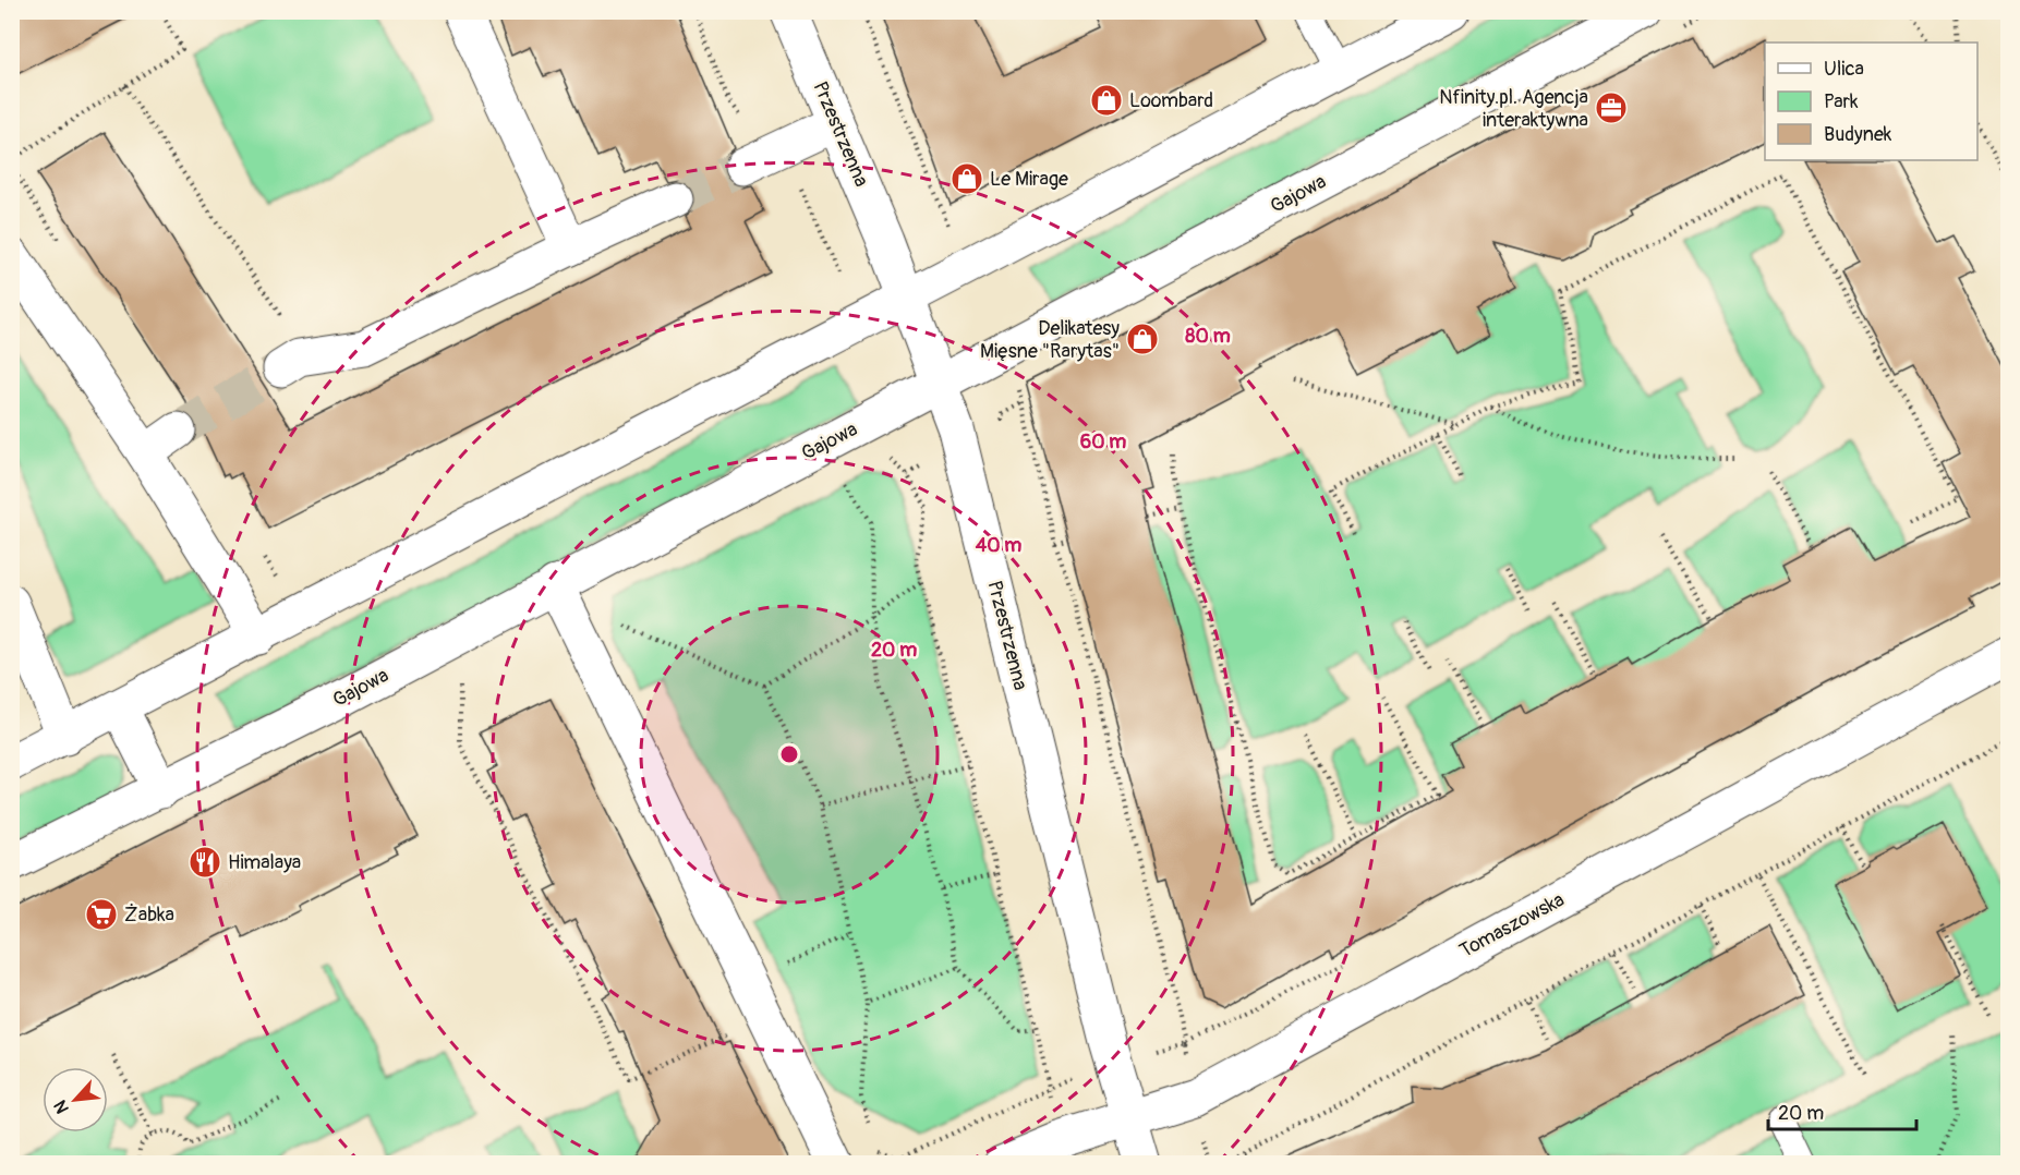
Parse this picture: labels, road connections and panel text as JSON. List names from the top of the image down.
{
  "streets": {
    "street": ["Przestrzenna", "Gajowa", "Tomaszowska"]
  },
  "crossings": [
    ["Przestrzenna", "Gajowa"],
    ["Przestrzenna", "Tomaszowska"]
  ],
  "places": {
    "shop": ["Loombard", "Le Mirage", "Delikatesy Mięsne \"Rarytas\""],
    "office": ["Nfinity.pl. Agencja interaktywna"],
    "restaurant": ["Himalaya"],
    "supermarket": ["Żabka"]
  },
  "legend": ["Ulica", "Park", "Budynek"],
  "scale_bar": "20 m",
  "north": "bottom left",
  "rings": [
    "80 m",
    "60 m",
    "40 m",
    "20 m"
  ]
}
